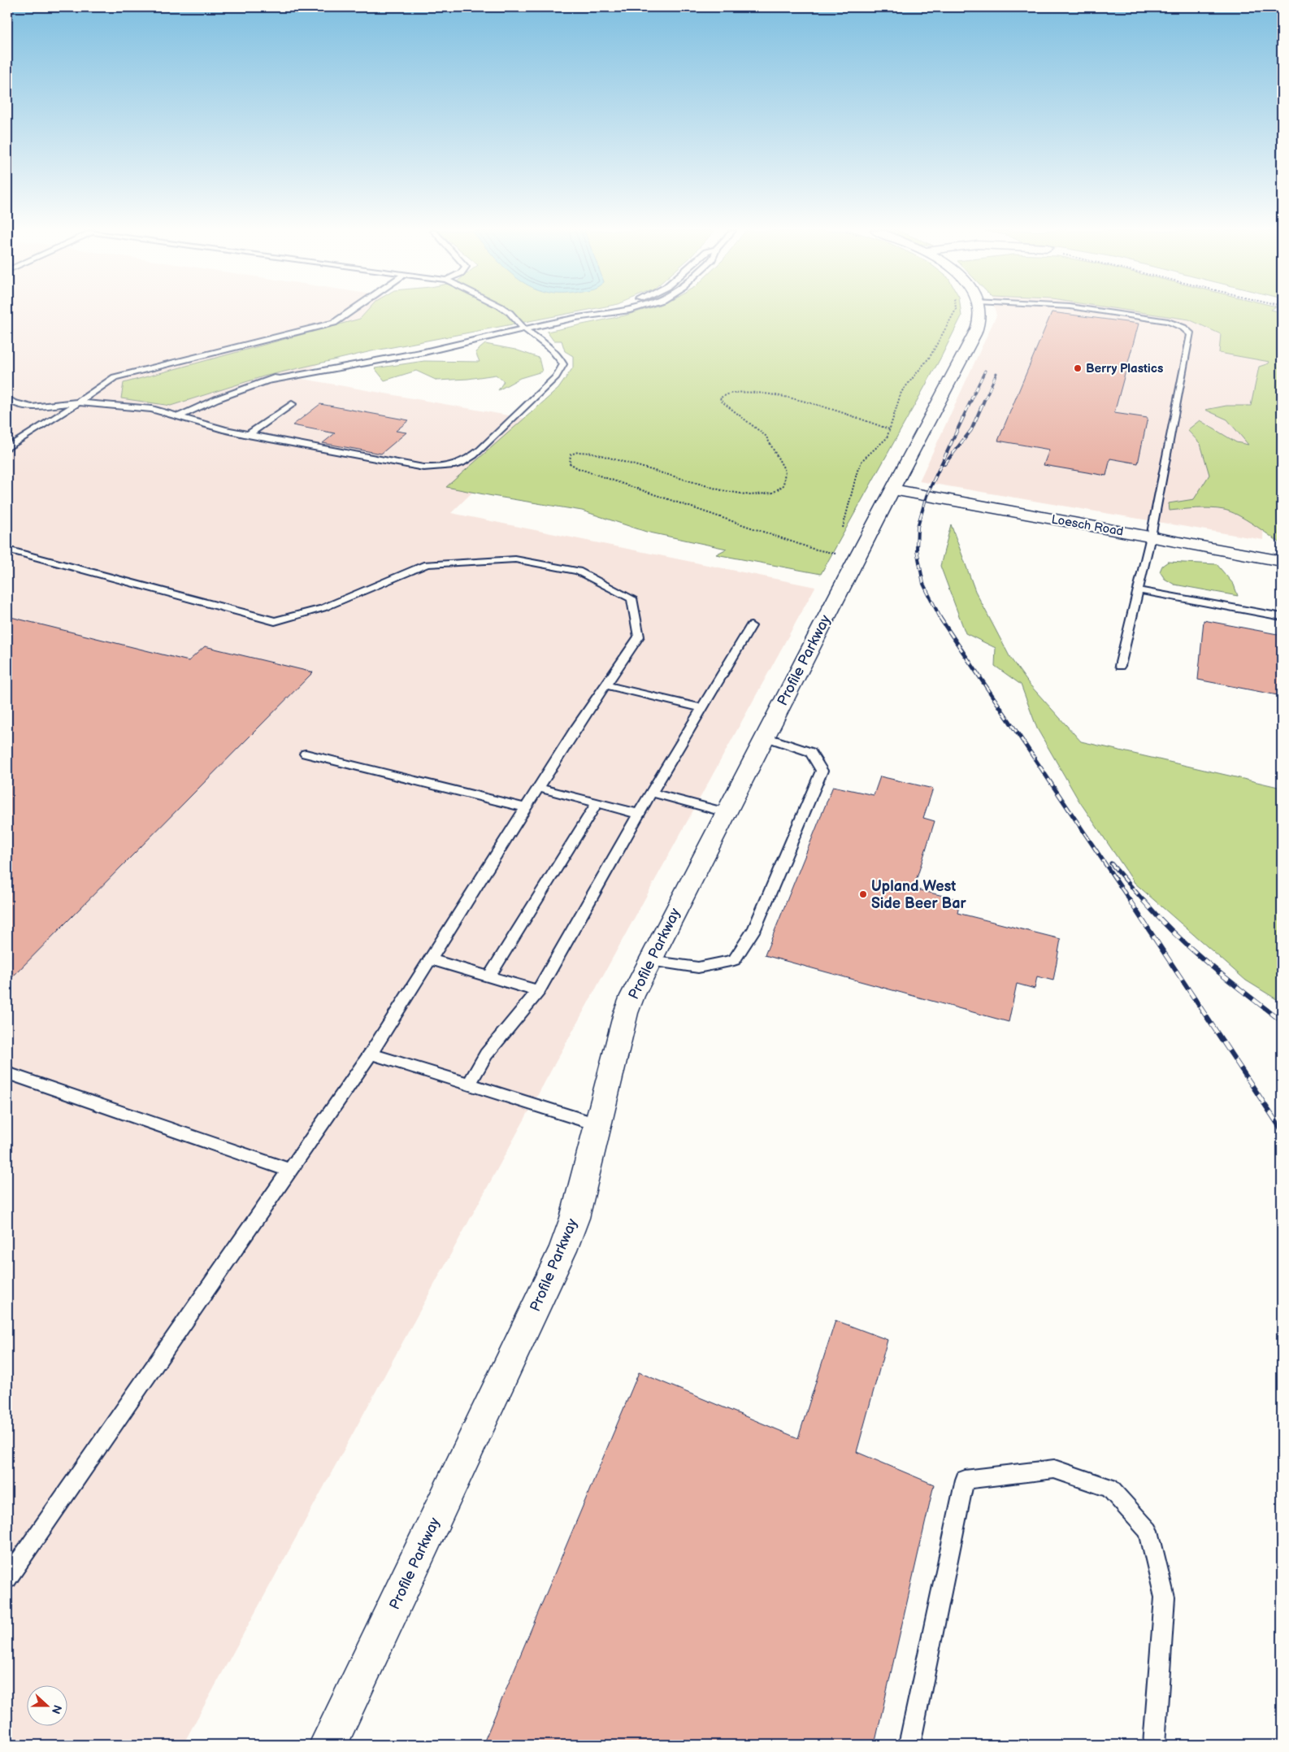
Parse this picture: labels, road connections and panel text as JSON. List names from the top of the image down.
{
  "streets": {
    "street": ["Loesch Road", "Profile Parkway"]
  },
  "crossings": [
    ["Loesch Road", "Profile Parkway"]
  ],
  "places": ["Berry Plastics", "Upland West Side Beer Bar"],
  "north": "right"
}
